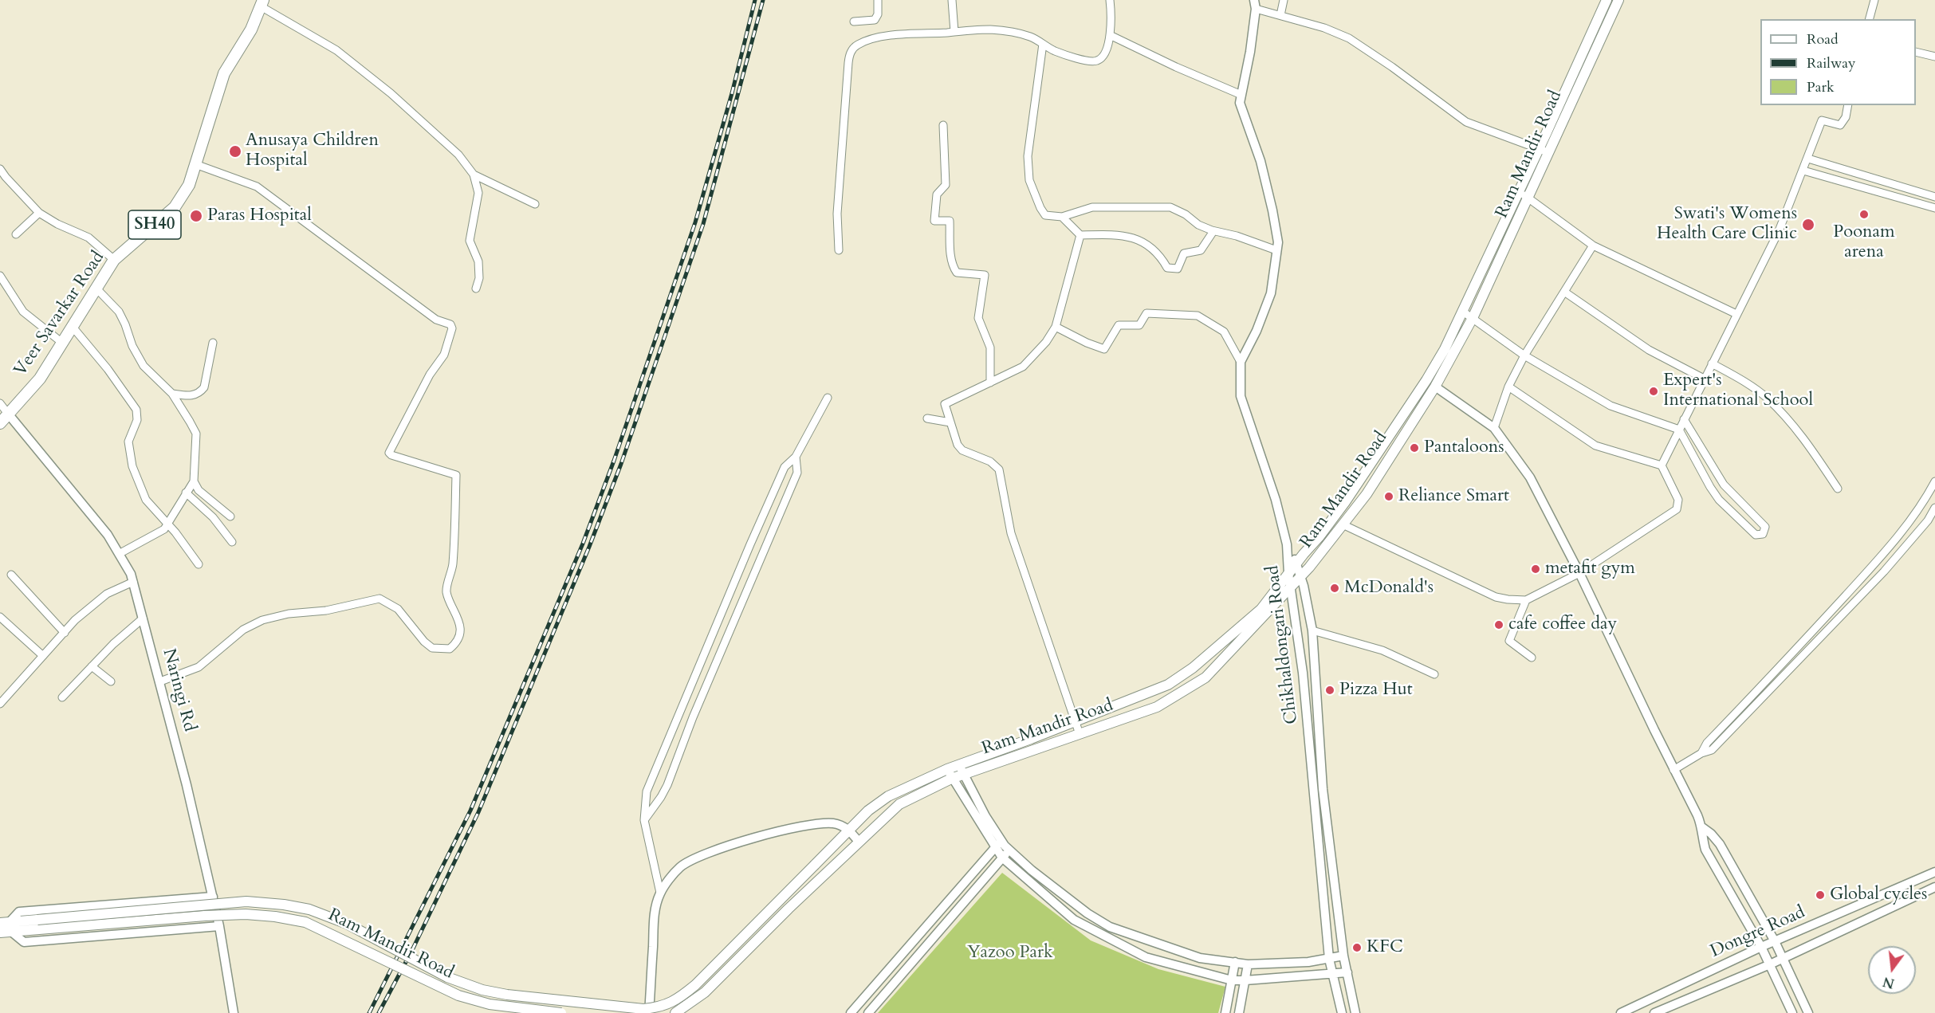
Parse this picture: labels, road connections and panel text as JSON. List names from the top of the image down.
{
  "streets": {
    "main road": ["Ram Mandir Road", "SH40", "Veer Savarkar Road"],
    "street": ["Chikhaldongari Road", "Naringi Rd", "Dongre Road"]
  },
  "crossings": [
    ["Ram Mandir Road", "Chikhaldongari Road"],
    ["Veer Savarkar Road", "Naringi Rd"]
  ],
  "parks": ["Yazoo Park"],
  "places": [
    "Anusaya Children Hospital",
    "Poonam arena",
    "Paras Hospital",
    "Swati's Womens Health Care Clinic",
    "Expert's International School",
    "Pantaloons",
    "Reliance Smart",
    "metafit gym",
    "McDonald's",
    "cafe coffee day",
    "Pizza Hut",
    "Global cycles",
    "KFC"
  ],
  "legend": ["Road", "Railway", "Park"],
  "north": "bottom"
}
